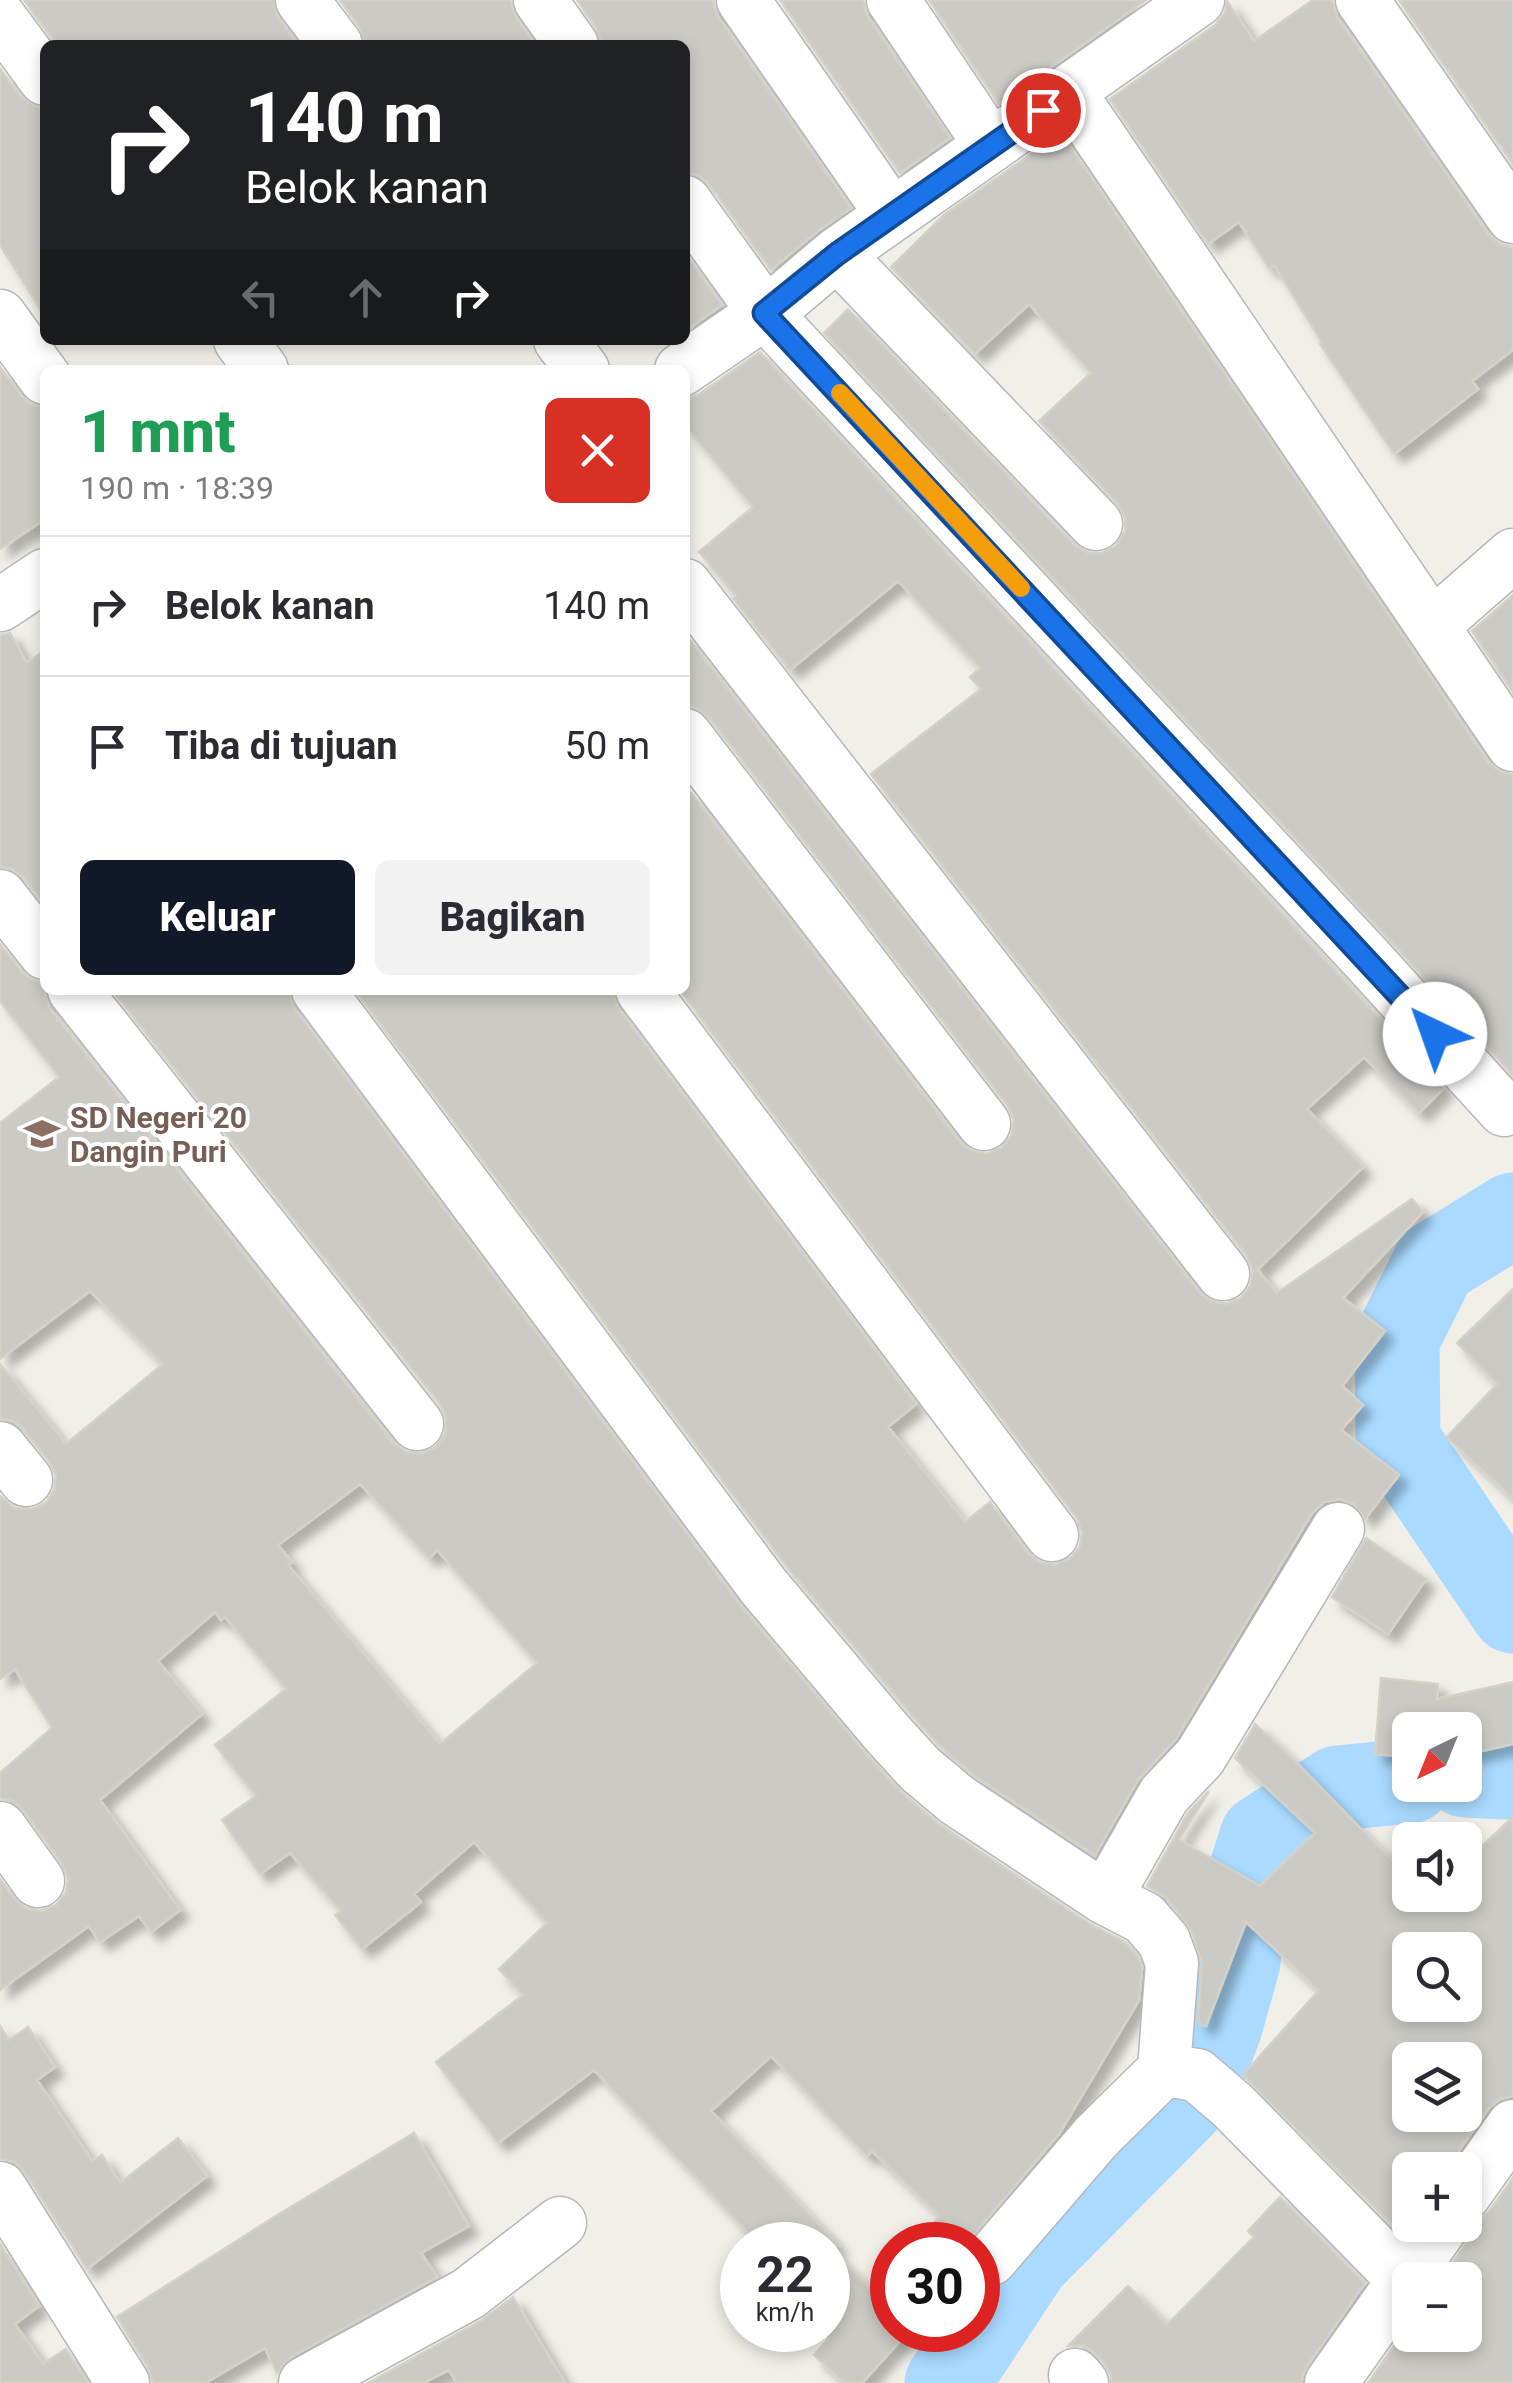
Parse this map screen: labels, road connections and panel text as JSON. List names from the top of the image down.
{
  "places": {
    "school or university": ["SD Negeri 20 Dangin Puri"]
  },
  "north": "bottom left",
  "page": {
    "turn": ["140 m", "Belok kanan"],
    "heading": ["1 mnt", "190 m · 18:39"],
    "list": [
      {
        "name": "Belok kanan",
        "value": "140 m"
      },
      {
        "name": "Tiba di tujuan",
        "value": "50 m"
      }
    ],
    "buttons": ["Keluar", "Bagikan"],
    "map_buttons": ["+", "−"],
    "speed": "22 km/h",
    "limit": "30"
  }
}
